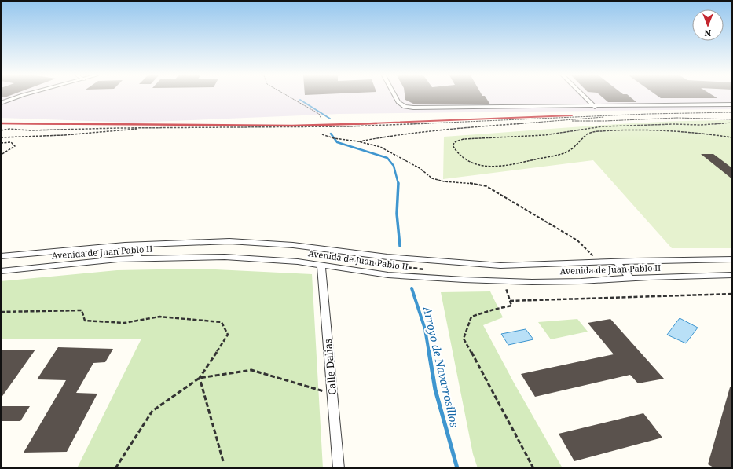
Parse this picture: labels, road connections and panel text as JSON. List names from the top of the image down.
{
  "streets": {
    "street": ["Avenida de Juan Pablo II", "Calle Dalias"]
  },
  "crossings": [
    ["Avenida de Juan Pablo II", "Calle Dalias"]
  ],
  "water": ["Arroyo de Navarrosillos"],
  "north": "bottom"
}
